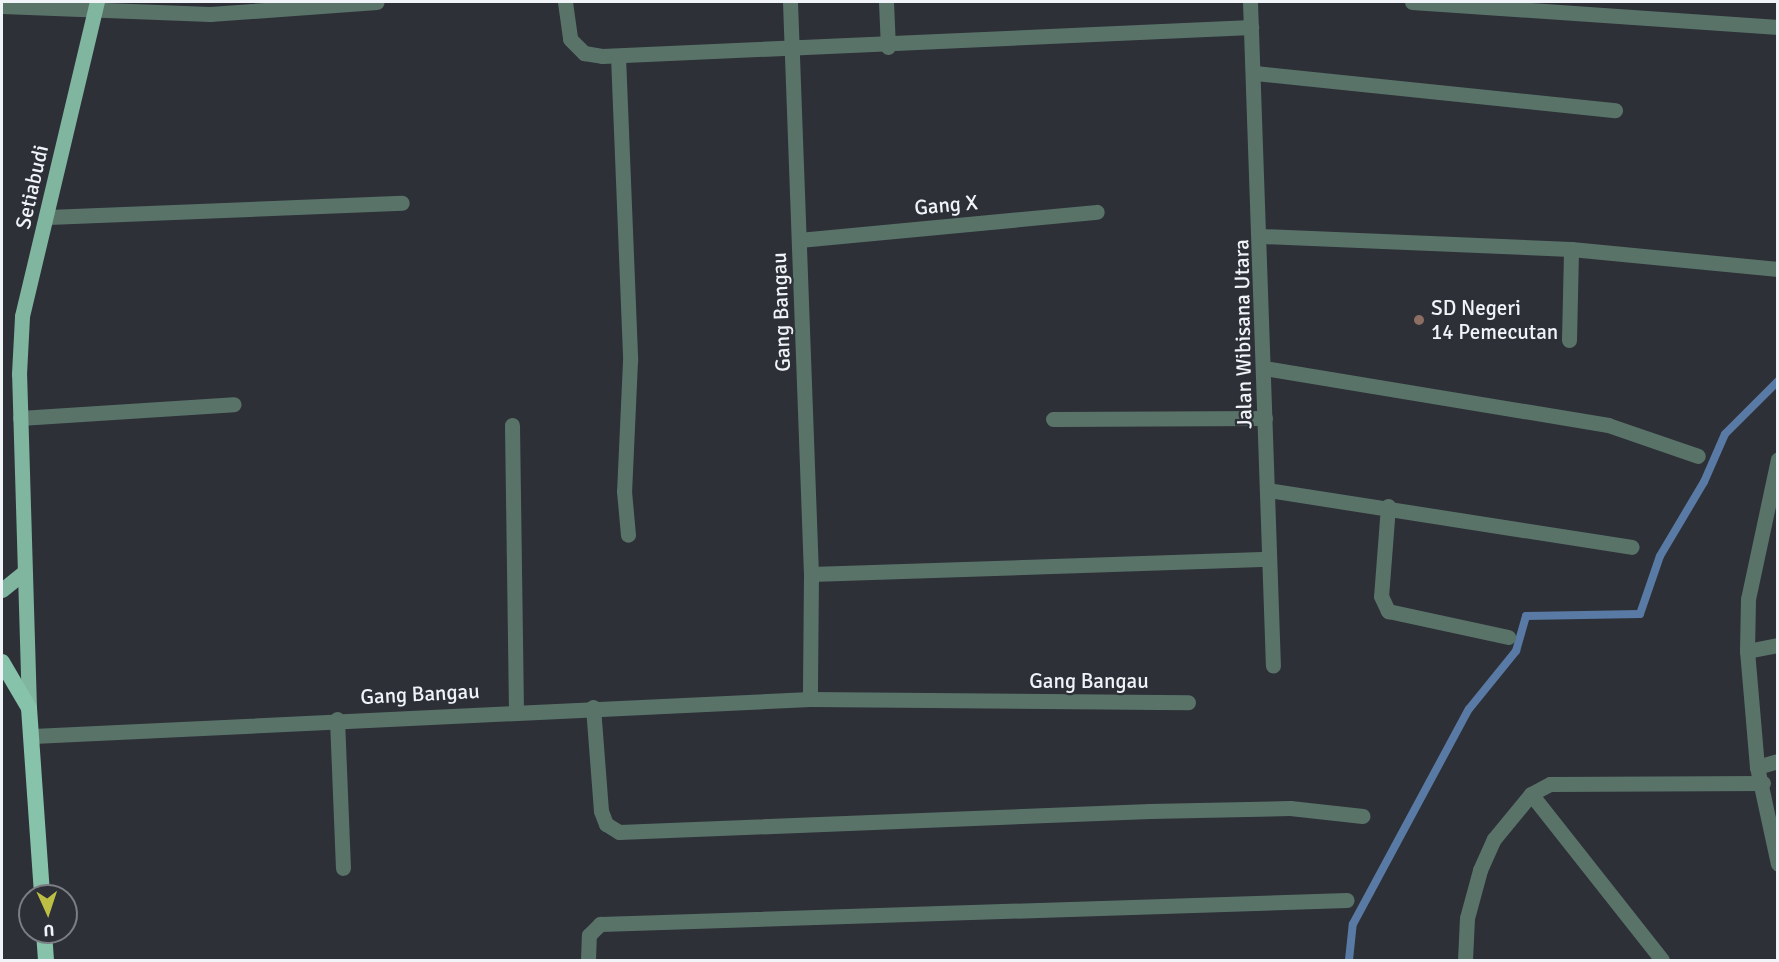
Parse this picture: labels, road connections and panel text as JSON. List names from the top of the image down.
{
  "streets": {
    "main road": ["Setiabudi"],
    "street": ["Gang X", "Gang Bangau", "Jalan Wibisana Utara"]
  },
  "crossings": [
    ["Gang X", "Gang Bangau"]
  ],
  "places": ["SD Negeri 14 Pemecutan"],
  "north": "bottom"
}
